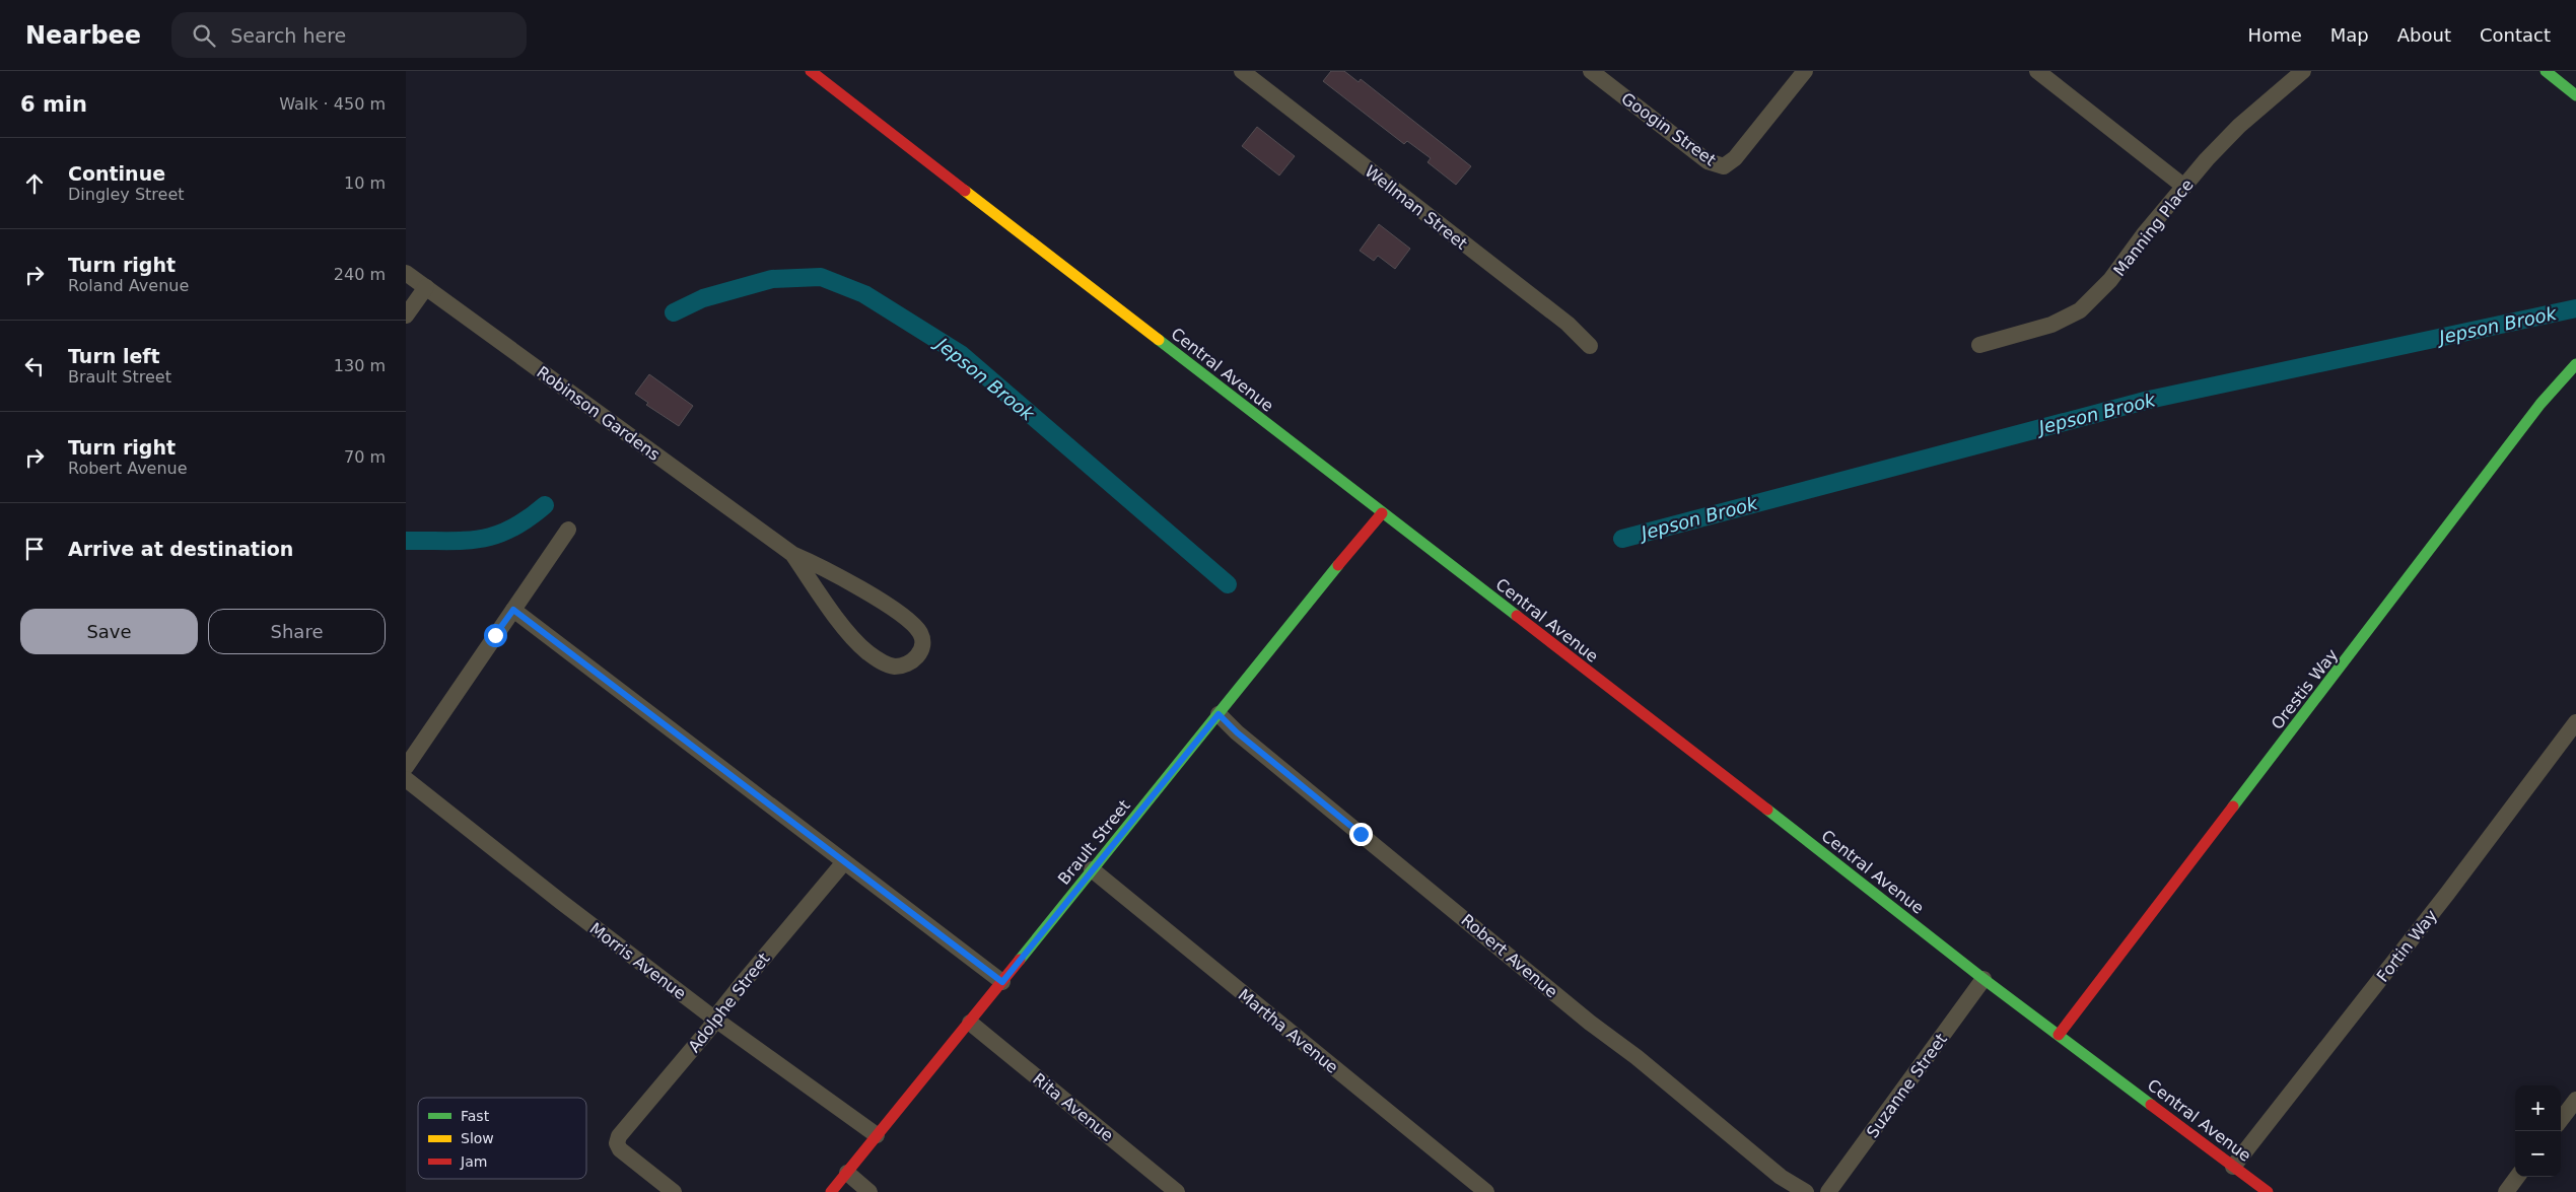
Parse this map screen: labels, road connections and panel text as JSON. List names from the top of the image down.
{
  "streets": {
    "street": [
      "Googin Street",
      "Wellman Street",
      "Manning Place",
      "Central Avenue",
      "Robinson Gardens",
      "Orestis Way",
      "Brault Street",
      "Fortin Way",
      "Robert Avenue",
      "Morris Avenue",
      "Adolphe Street",
      "Martha Avenue",
      "Suzanne Street",
      "Rita Avenue"
    ]
  },
  "crossings": [
    ["Central Avenue", "Orestis Way"],
    ["Central Avenue", "Brault Street"],
    ["Central Avenue", "Fortin Way"],
    ["Central Avenue", "Suzanne Street"],
    ["Brault Street", "Robert Avenue"],
    ["Brault Street", "Morris Avenue"],
    ["Brault Street", "Martha Avenue"],
    ["Brault Street", "Rita Avenue"],
    ["Morris Avenue", "Adolphe Street"]
  ],
  "water": ["Jepson Brook"],
  "legend": ["Fast", "Slow", "Jam"],
  "page": {
    "header": "Nearbee",
    "search": "Search here",
    "nav": [
      "Home",
      "Map",
      "About",
      "Contact"
    ],
    "heading": ["6 min", "Walk · 450 m"],
    "list": [
      ["Continue", "Dingley Street", "10 m"],
      ["Turn right", "Roland Avenue", "240 m"],
      ["Turn left", "Brault Street", "130 m"],
      ["Turn right", "Robert Avenue", "70 m"],
      "Arrive at destination"
    ],
    "buttons": ["Save", "Share"],
    "map_buttons": ["+", "−"]
  }
}
